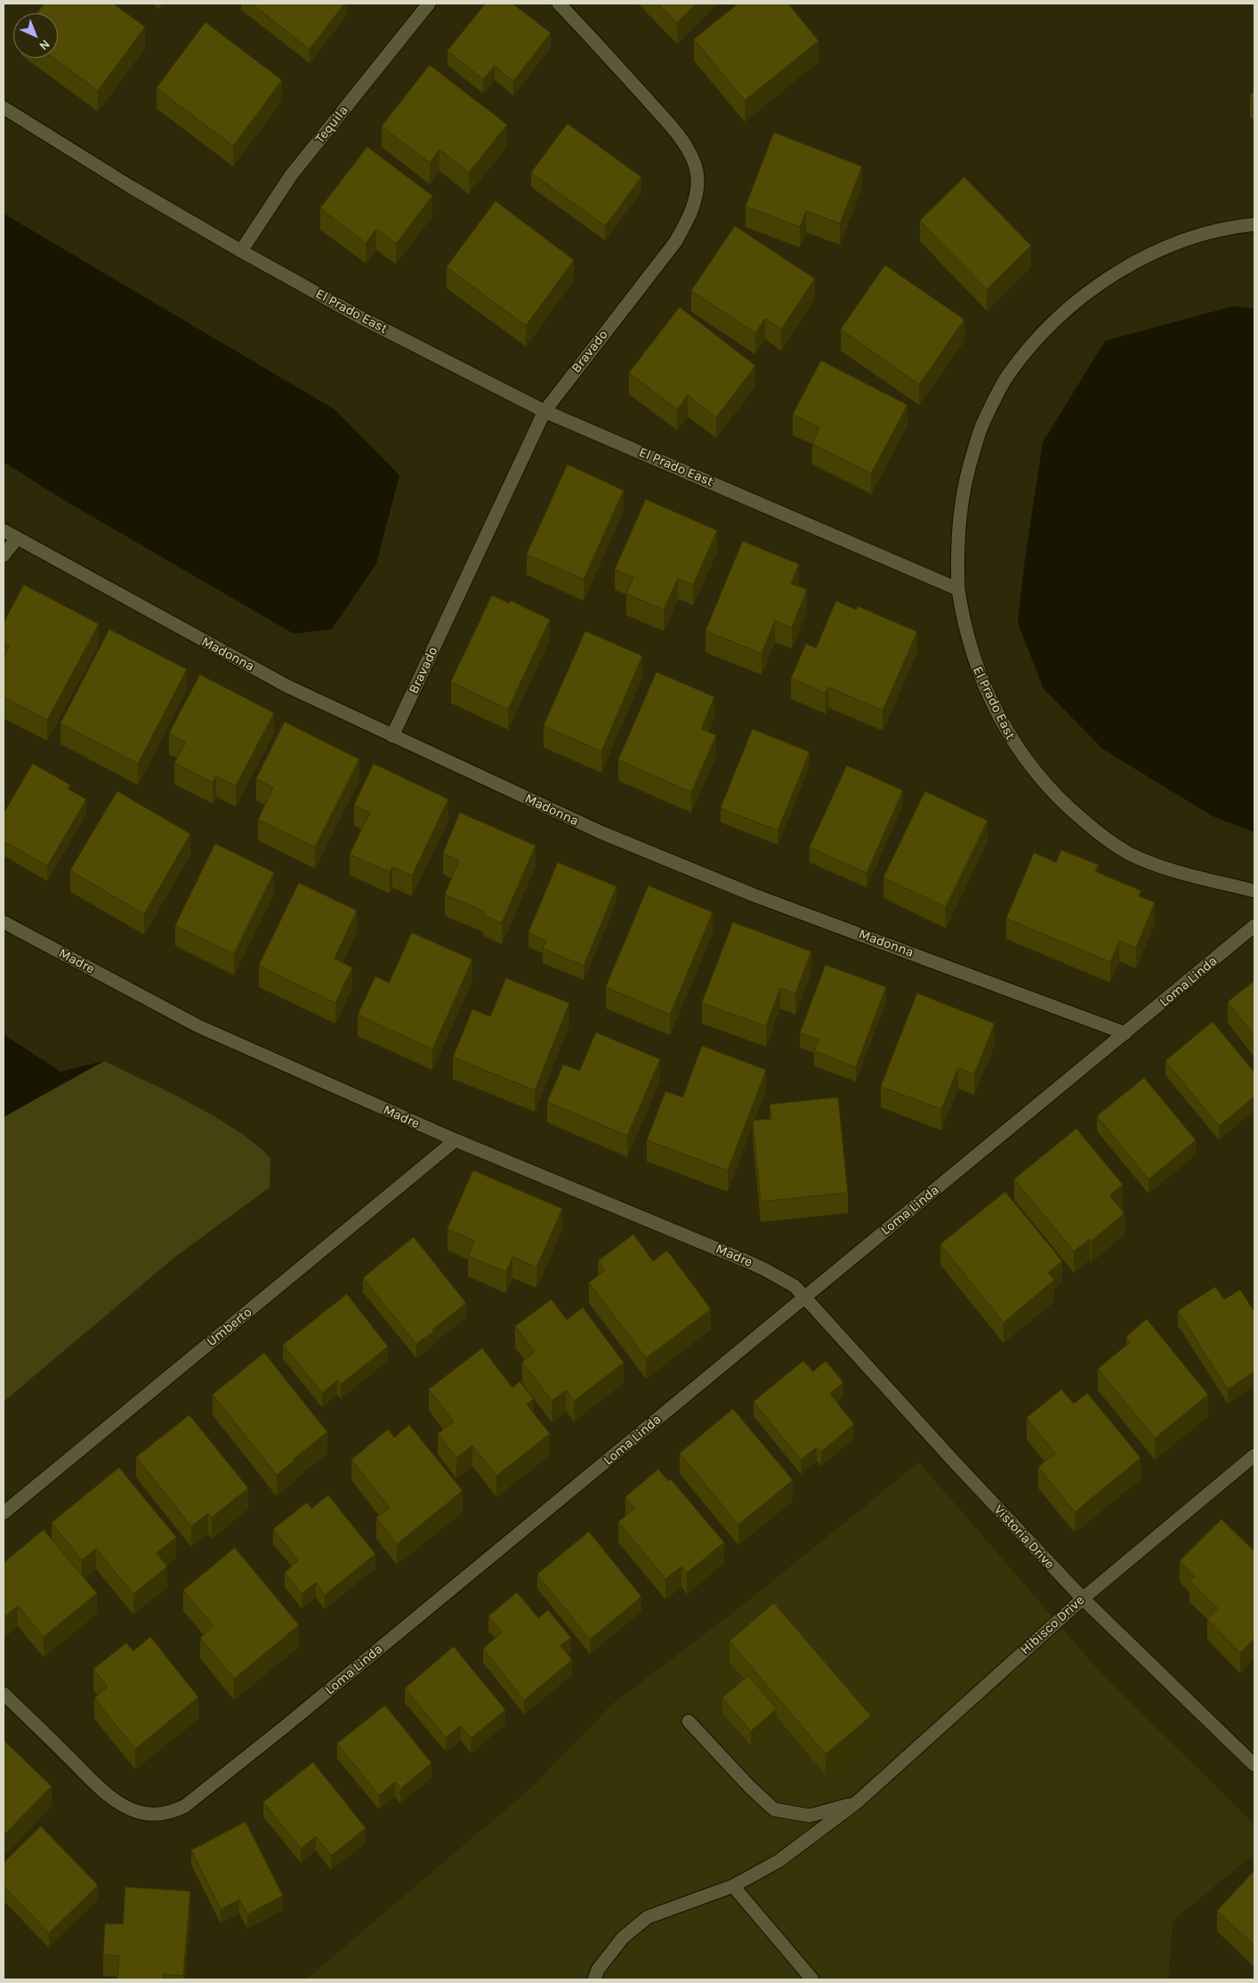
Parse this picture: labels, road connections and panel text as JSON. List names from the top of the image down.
{
  "streets": {
    "street": [
      "Tequila",
      "El Prado East",
      "Bravado",
      "Madonna",
      "Madre",
      "Loma Linda",
      "Umberto",
      "Vistoria Drive",
      "Hibisco Drive"
    ]
  },
  "crossings": [
    ["Tequila", "El Prado East"],
    ["El Prado East", "Bravado"],
    ["Bravado", "Madonna"],
    ["Madonna", "Loma Linda"],
    ["Madre", "Loma Linda"],
    ["Madre", "Umberto"],
    ["Madre", "Vistoria Drive"],
    ["Loma Linda", "Vistoria Drive"],
    ["Vistoria Drive", "Hibisco Drive"]
  ],
  "north": "bottom right"
}
